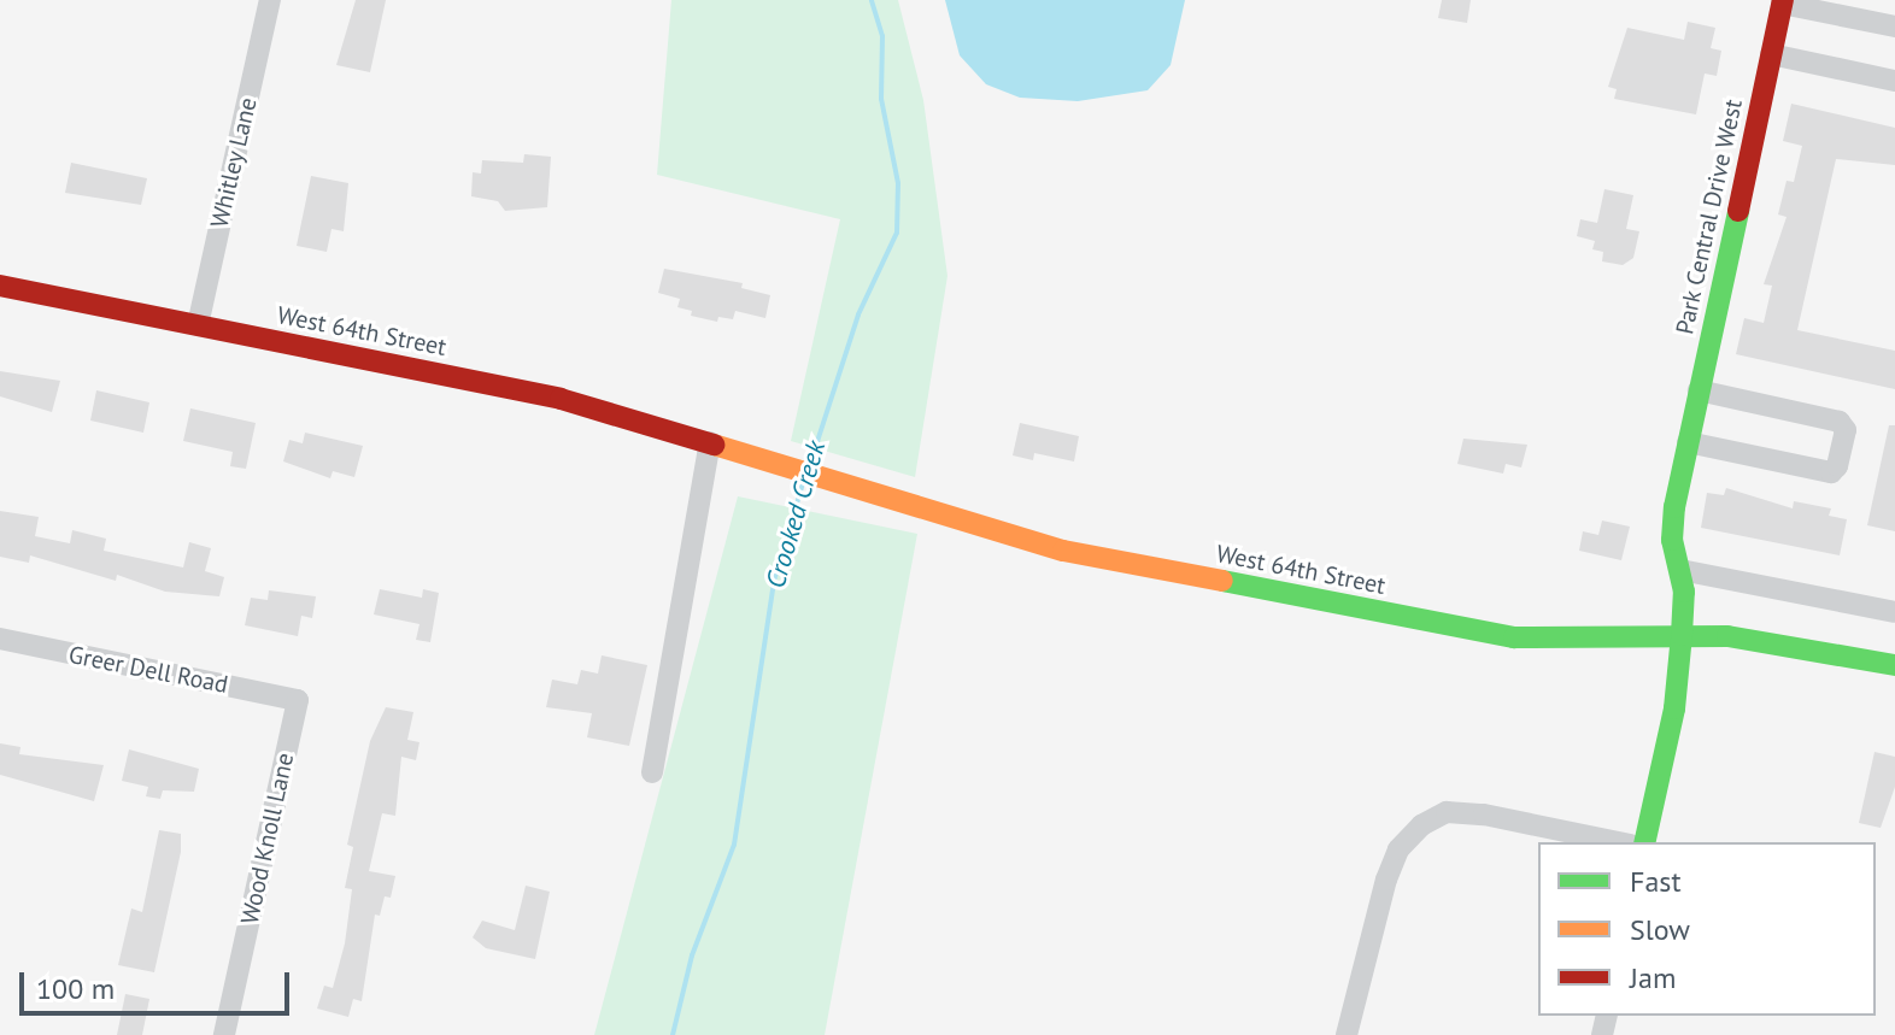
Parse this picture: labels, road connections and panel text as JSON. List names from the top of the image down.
{
  "streets": {
    "street": [
      "Whitley Lane",
      "Park Central Drive West",
      "West 64th Street",
      "Greer Dell Road",
      "Wood Knoll Lane"
    ]
  },
  "crossings": [
    ["Whitley Lane", "West 64th Street"],
    ["Park Central Drive West", "West 64th Street"],
    ["Greer Dell Road", "Wood Knoll Lane"]
  ],
  "water": ["Crooked Creek"],
  "legend": ["Fast", "Slow", "Jam"],
  "scale_bar": "100 m"
}
